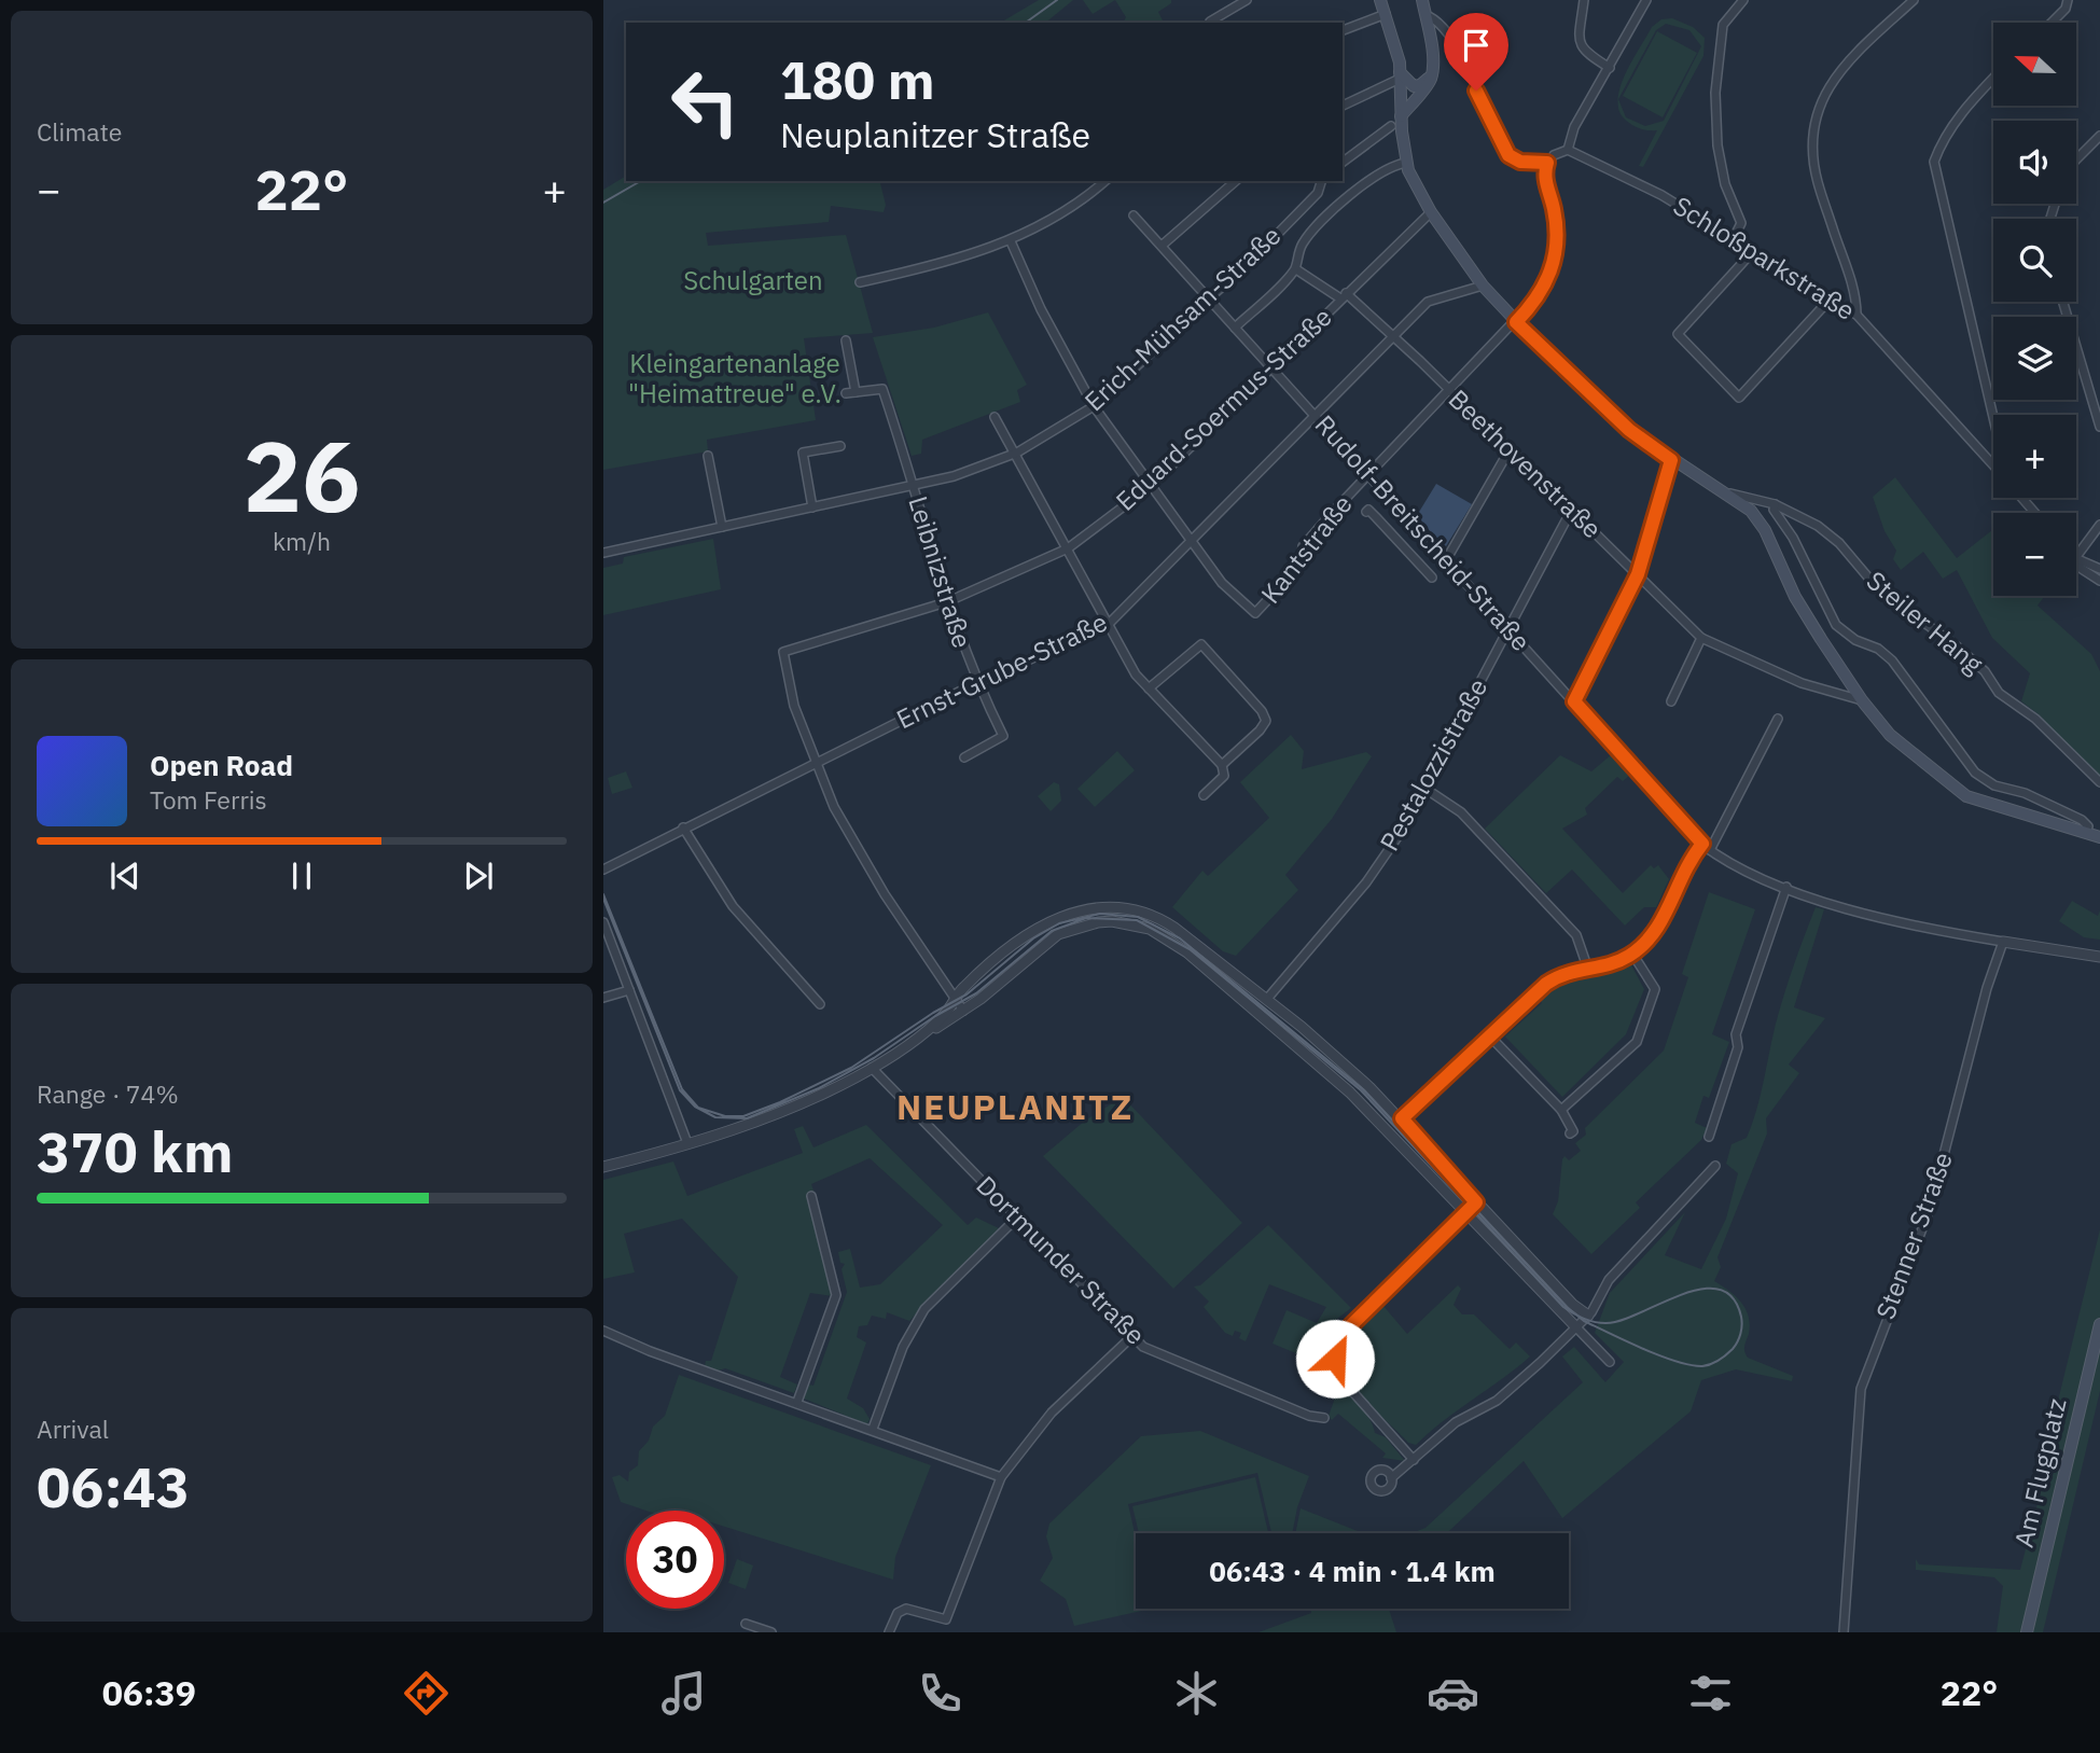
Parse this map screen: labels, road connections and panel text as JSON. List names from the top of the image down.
{
  "streets": {
    "main road": ["Am Flugplatz"],
    "street": [
      "Schloßparkstraße",
      "Erich-Mühsam-Straße",
      "Eduard-Soermus-Straße",
      "Beethovenstraße",
      "Rudolf-Breitscheid-Straße",
      "Kantstraße",
      "Leibnizstraße",
      "Steiler Hang",
      "Ernst-Grube-Straße",
      "Pestalozzistraße",
      "Stenner Straße",
      "Dortmunder Straße"
    ]
  },
  "crossings": [
    ["Erich-Mühsam-Straße", "Rudolf-Breitscheid-Straße"],
    ["Erich-Mühsam-Straße", "Leibnizstraße"],
    ["Eduard-Soermus-Straße", "Beethovenstraße"],
    ["Eduard-Soermus-Straße", "Rudolf-Breitscheid-Straße"],
    ["Eduard-Soermus-Straße", "Leibnizstraße"],
    ["Eduard-Soermus-Straße", "Ernst-Grube-Straße"],
    ["Beethovenstraße", "Kantstraße"],
    ["Beethovenstraße", "Ernst-Grube-Straße"],
    ["Beethovenstraße", "Pestalozzistraße"],
    ["Rudolf-Breitscheid-Straße", "Kantstraße"],
    ["Rudolf-Breitscheid-Straße", "Ernst-Grube-Straße"],
    ["Rudolf-Breitscheid-Straße", "Pestalozzistraße"],
    ["Rudolf-Breitscheid-Straße", "Stenner Straße"],
    ["Kantstraße", "Ernst-Grube-Straße"],
    ["Leibnizstraße", "Ernst-Grube-Straße"]
  ],
  "districts": ["NEUPLANITZ"],
  "parks": ["Schulgarten", "Kleingartenanlage \"Heimattreue\" e.V."],
  "north": "left",
  "page": {
    "tile": [
      "Climate",
      ["26", "km/h"],
      ["Range · 74%", "370 km"],
      ["Arrival", "06:43"]
    ],
    "map_buttons": ["+", "−"],
    "turn": ["180 m", "Neuplanitzer Straße"],
    "heat": ["−", "22°", "+"],
    "song": ["Open Road", "Tom Ferris"],
    "limit": "30",
    "trip": "06:43 · 4 min · 1.4 km",
    "tabs": ["06:39", "22°"]
  }
}
